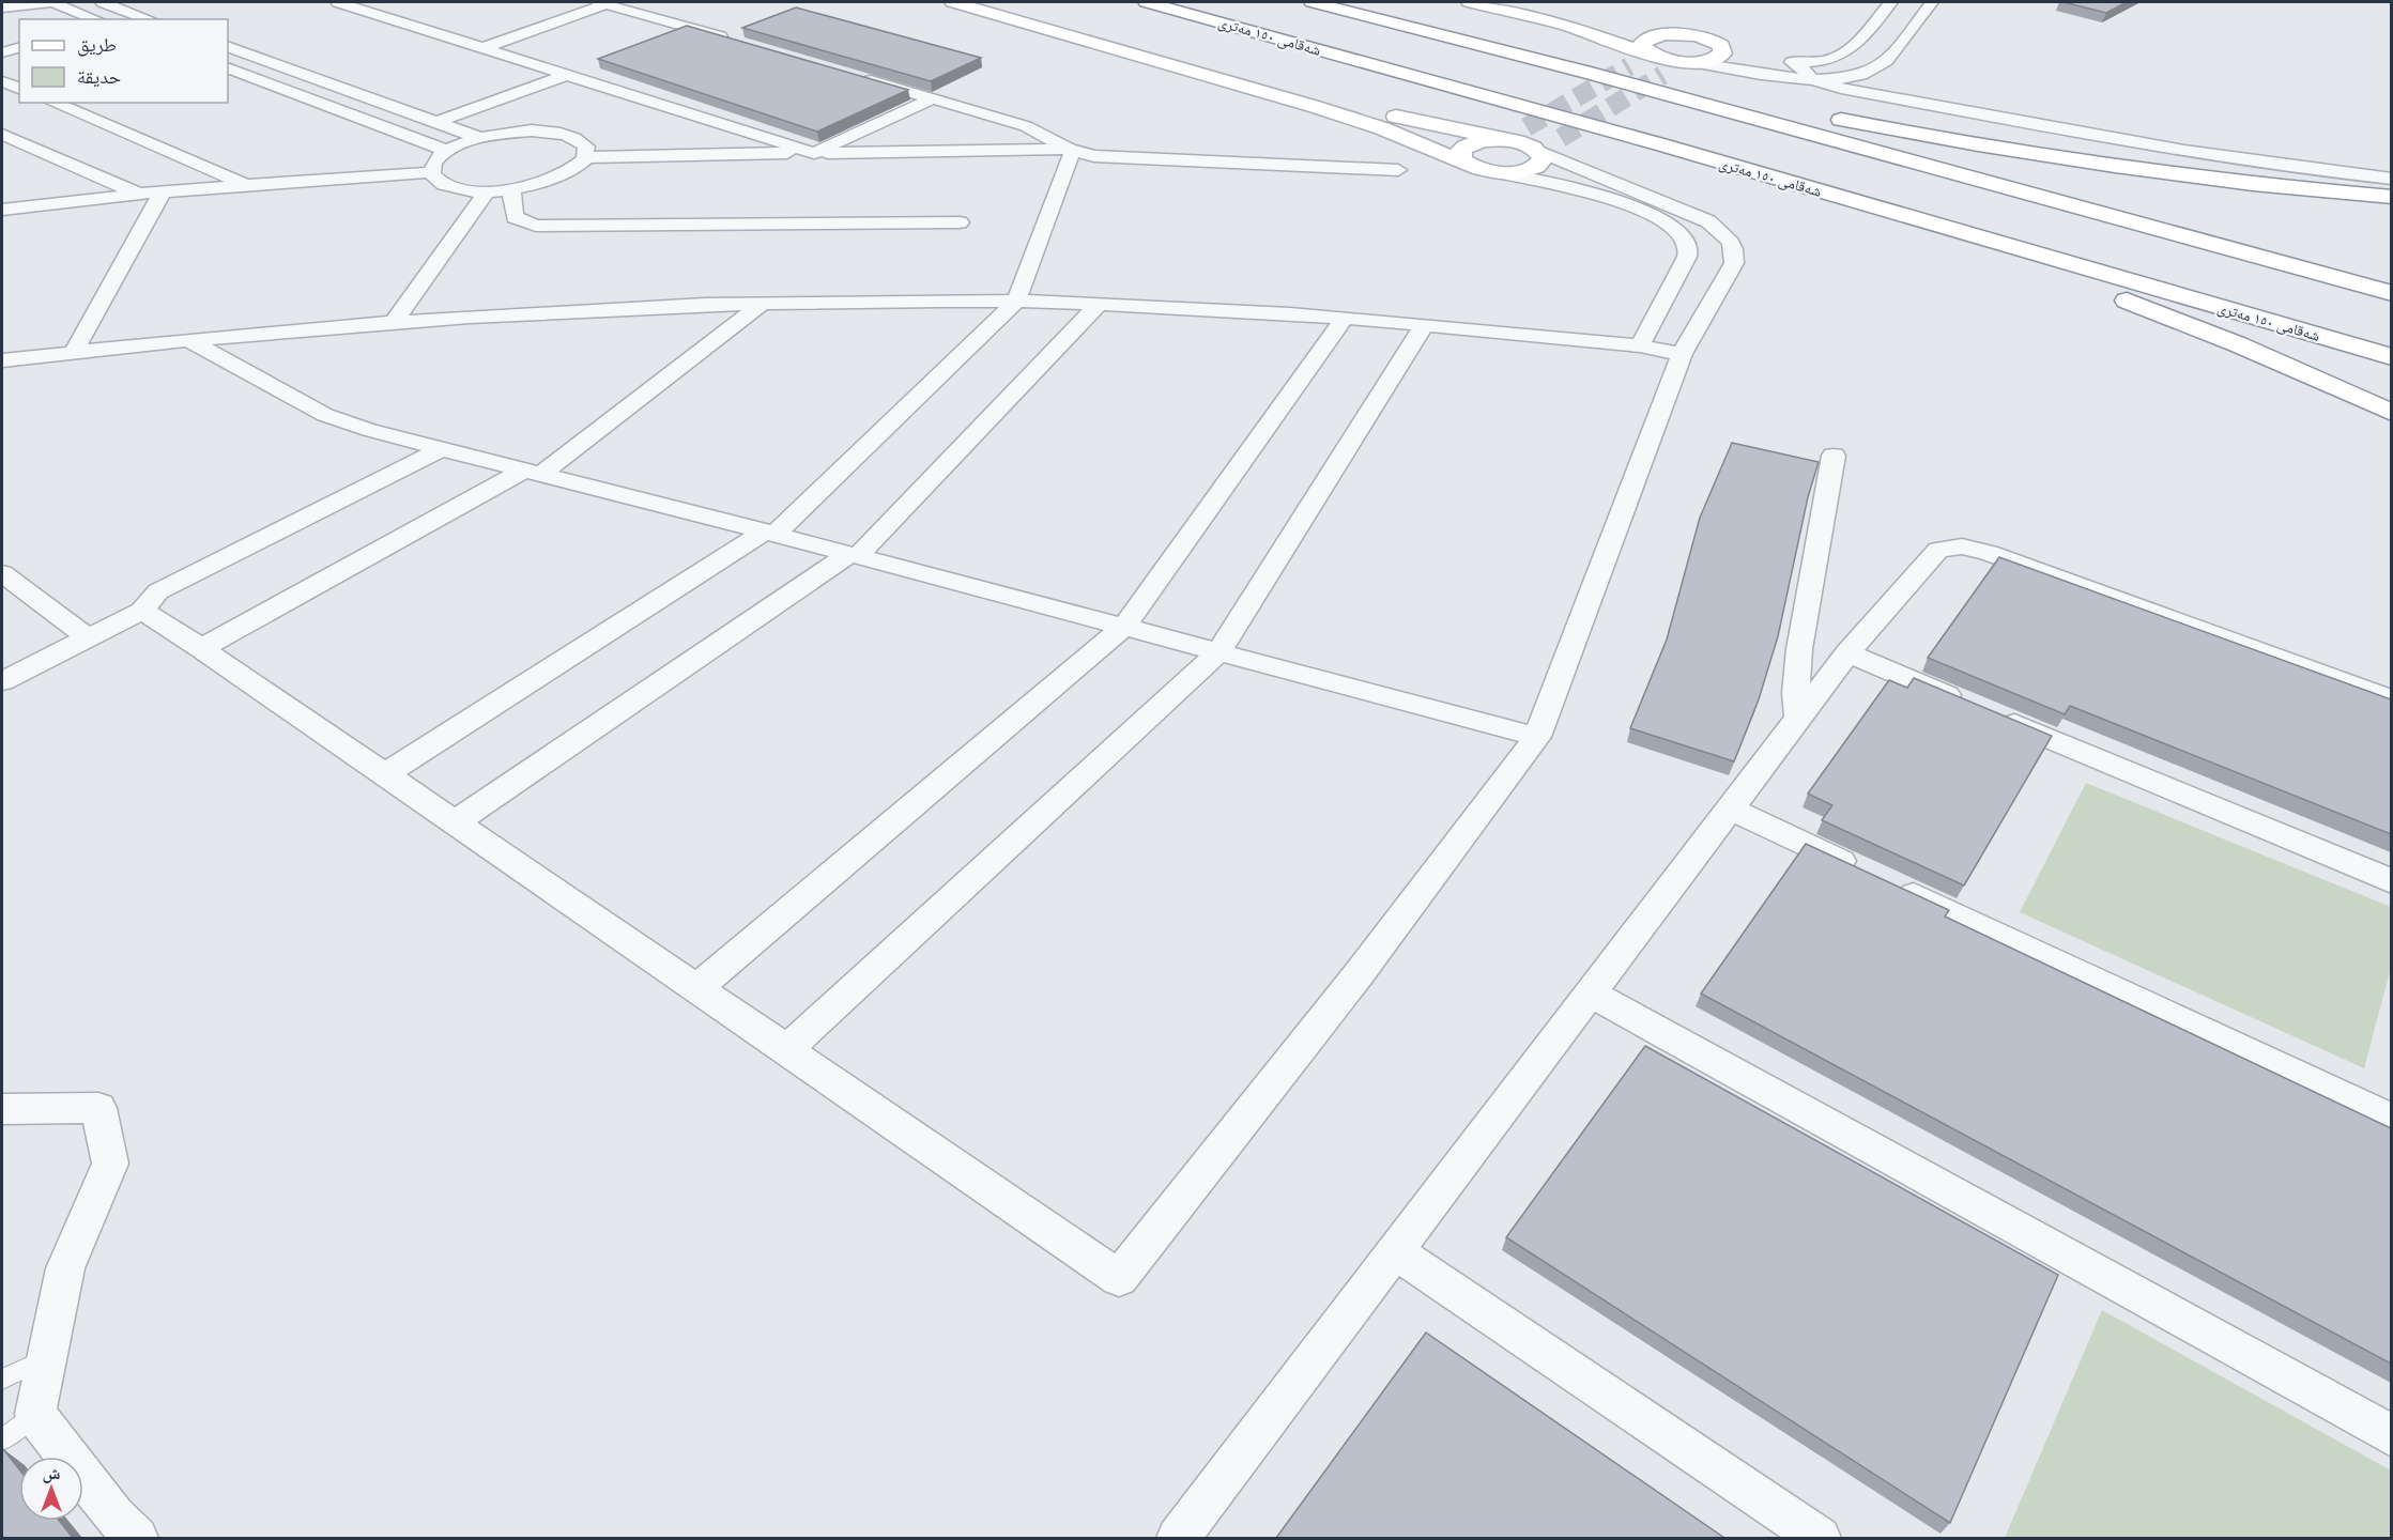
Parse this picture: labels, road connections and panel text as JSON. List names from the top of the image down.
{
  "streets": {
    "main road": ["شەقامی ١٥٠ مەتری"]
  },
  "legend": ["طريق", "حديقة"],
  "north": "top"
}
